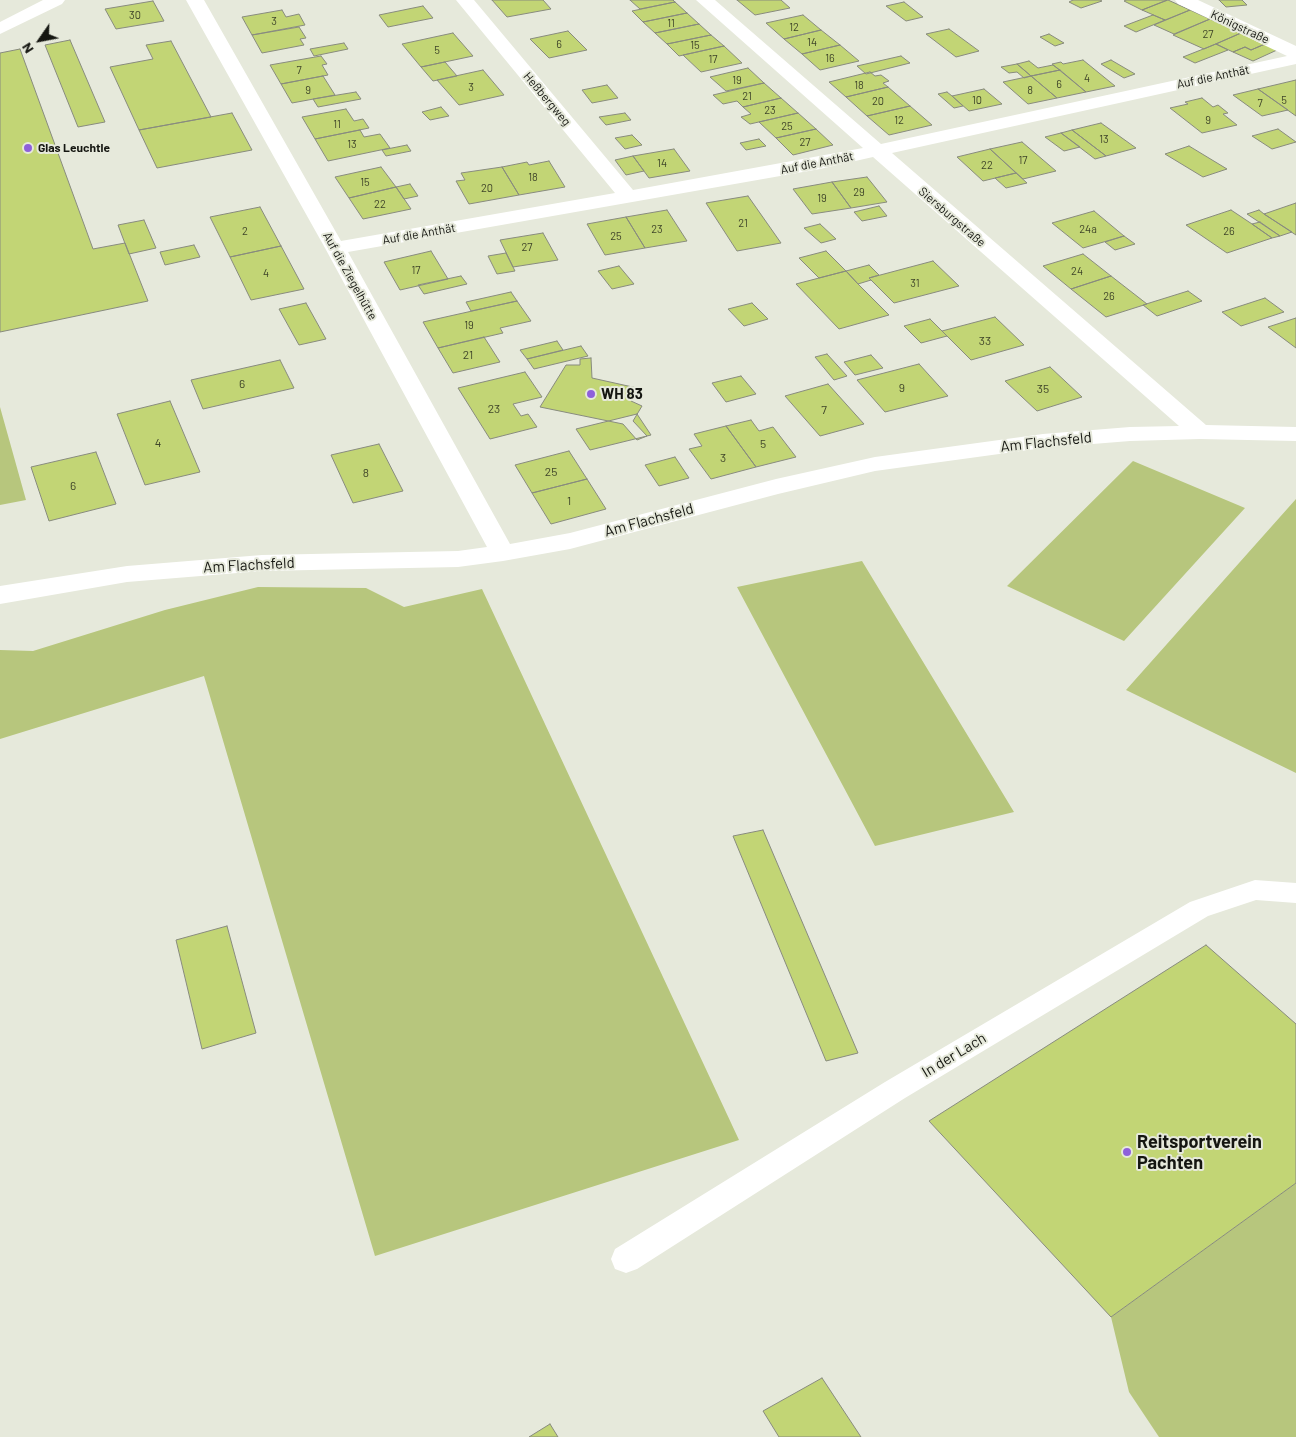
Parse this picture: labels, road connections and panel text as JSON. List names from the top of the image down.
{
  "streets": {
    "street": [
      "Königstraße",
      "Auf die Anthät",
      "Heßbergweg",
      "Siersburgstraße",
      "Auf die Ziegelhütte",
      "Am Flachsfeld"
    ],
    "lane": ["In der Lach"]
  },
  "crossings": [
    ["Auf die Anthät", "Heßbergweg"],
    ["Auf die Anthät", "Siersburgstraße"],
    ["Auf die Anthät", "Auf die Ziegelhütte"],
    ["Siersburgstraße", "Am Flachsfeld"],
    ["Auf die Ziegelhütte", "Am Flachsfeld"]
  ],
  "places": ["Glas Leuchtle", "WH 83", "Reitsportverein Pachten"],
  "house_numbers": [
    "30",
    "3",
    "11",
    "12",
    "27",
    "14",
    "6",
    "15",
    "5",
    "16",
    "17",
    "7",
    "4",
    "19",
    "6",
    "18",
    "3",
    "9",
    "8",
    "21",
    "10",
    "5",
    "20",
    "7",
    "23",
    "12",
    "9",
    "11",
    "25",
    "13",
    "27",
    "13",
    "17",
    "14",
    "22",
    "18",
    "15",
    "20",
    "29",
    "19",
    "22",
    "21",
    "23",
    "24a",
    "2",
    "26",
    "25",
    "27",
    "17",
    "24",
    "4",
    "31",
    "26",
    "19",
    "33",
    "21",
    "6",
    "9",
    "35",
    "23",
    "7",
    "4",
    "5",
    "3",
    "25",
    "8",
    "6",
    "1"
  ],
  "north": "bottom left"
}
